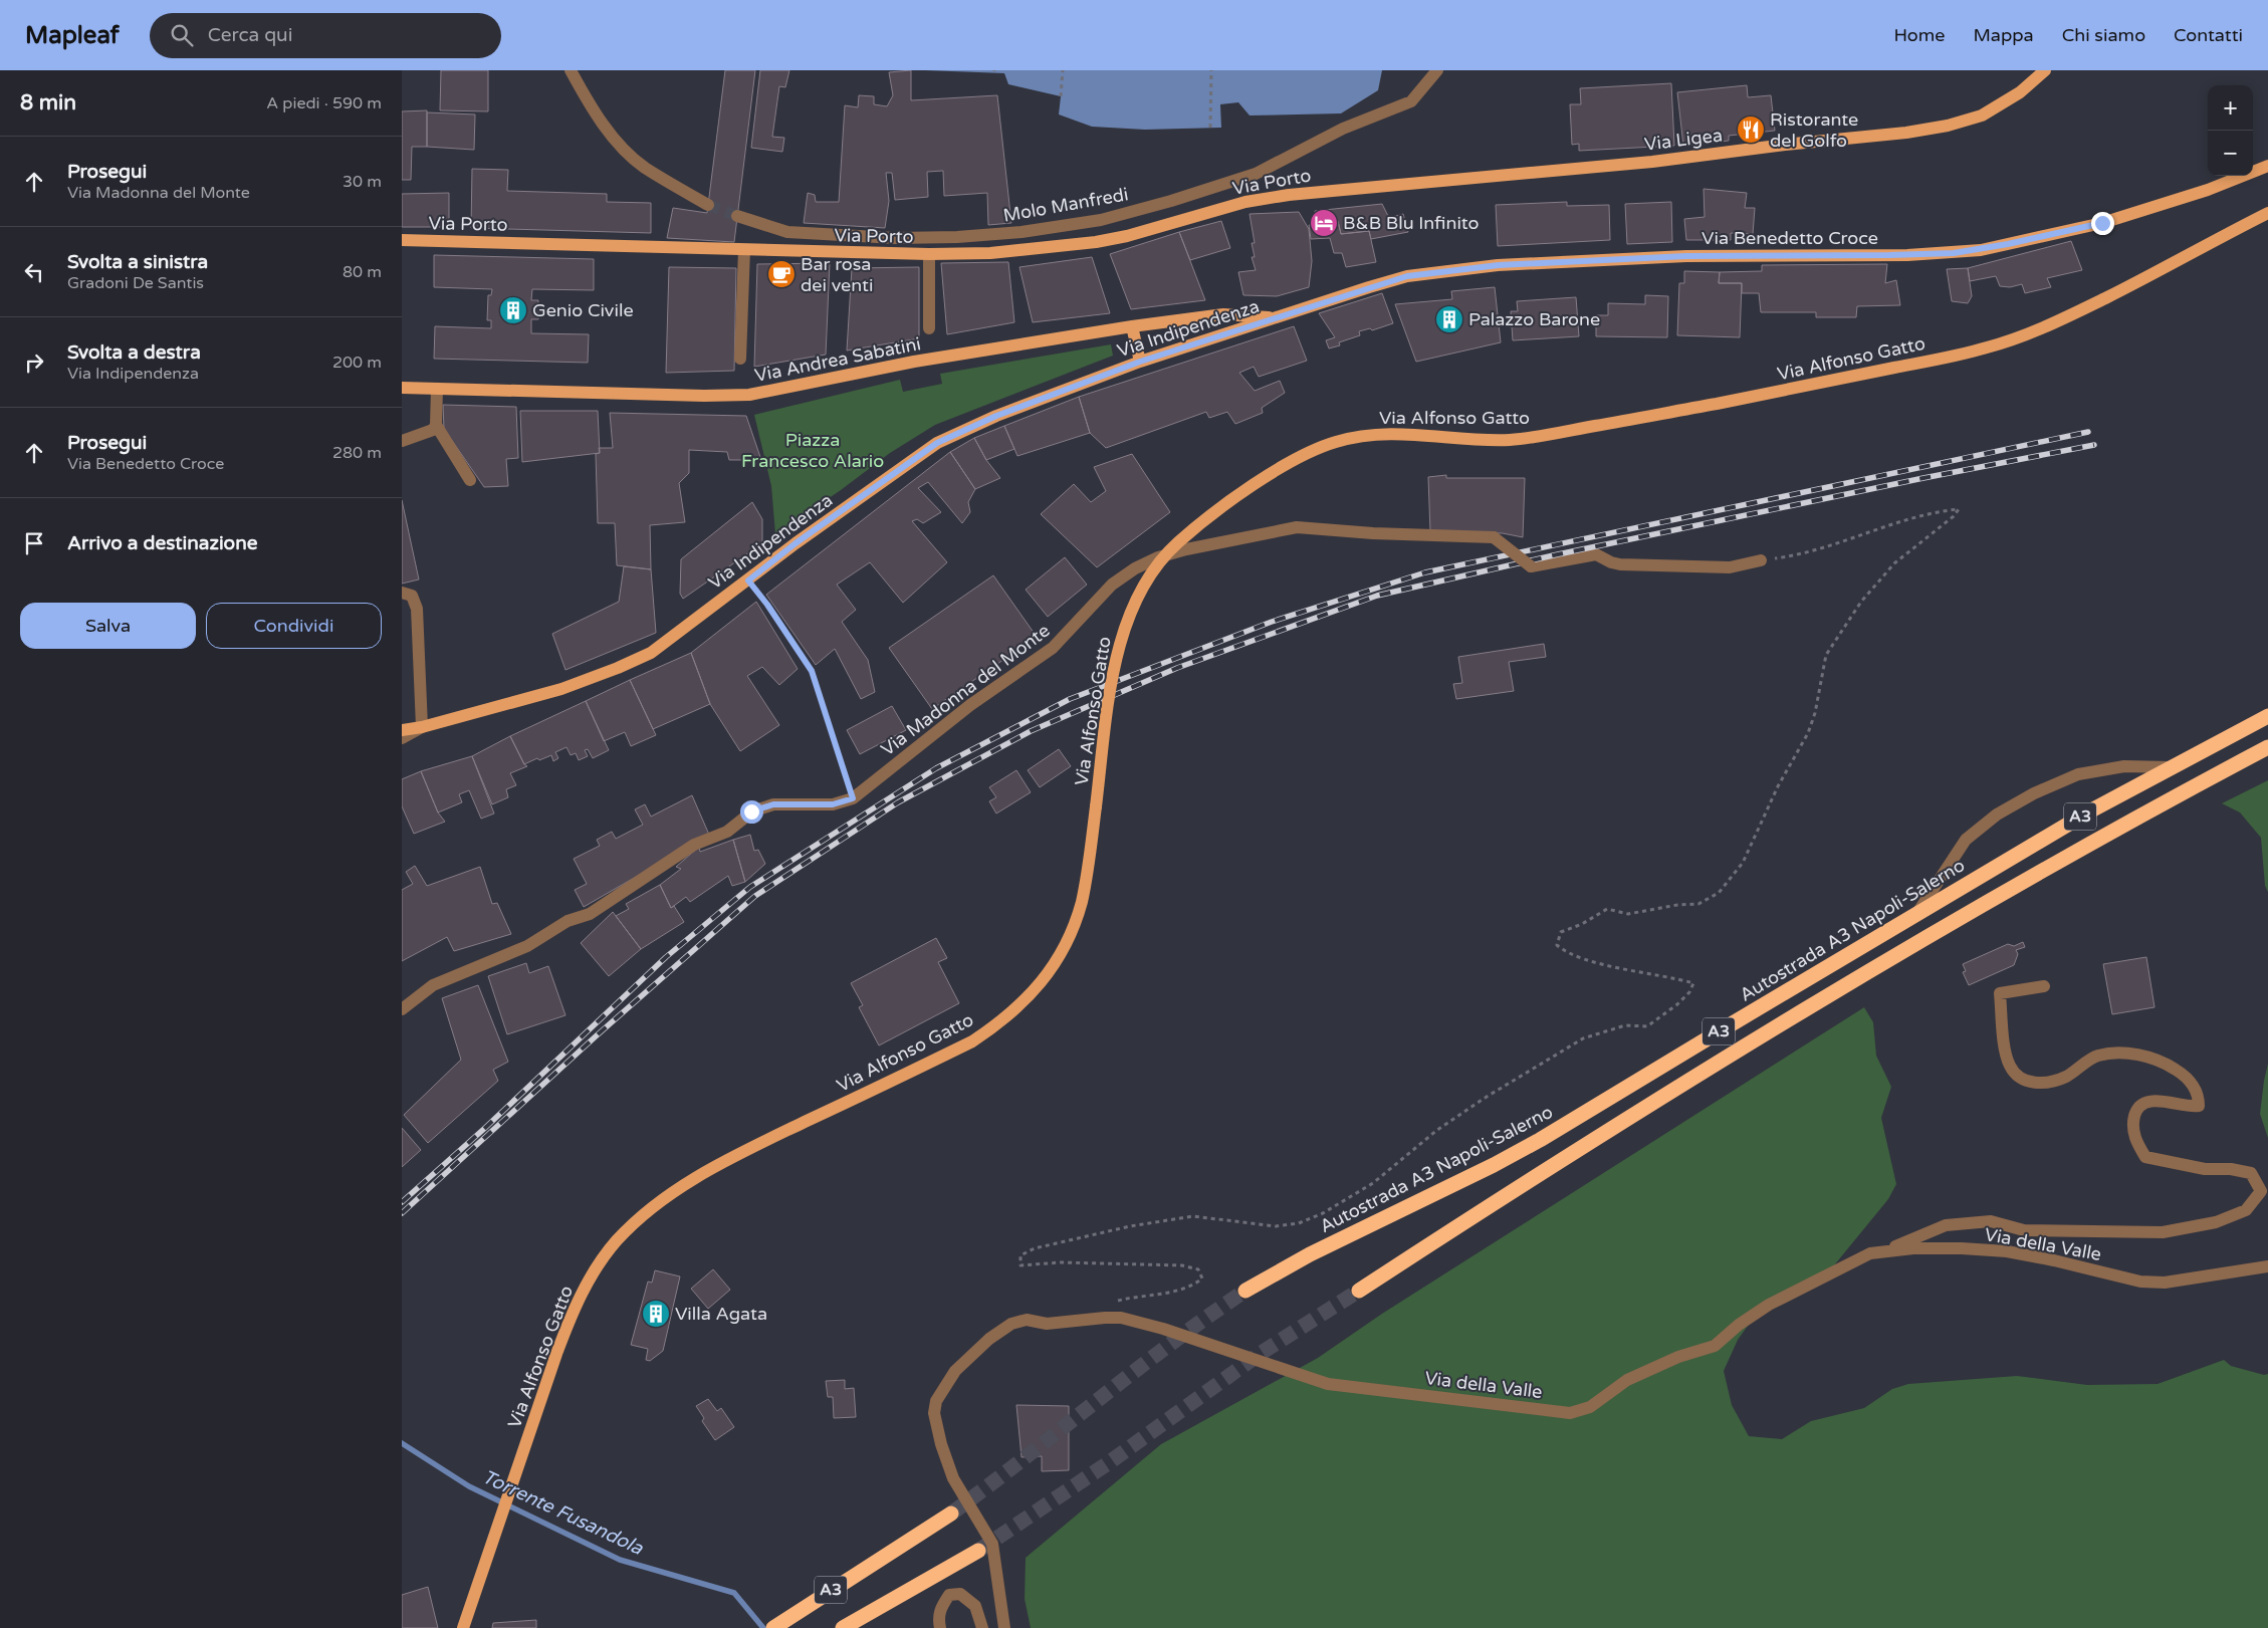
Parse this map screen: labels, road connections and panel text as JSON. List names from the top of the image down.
{
  "streets": {
    "highway": ["A3", "Autostrada A3 Napoli-Salerno"],
    "main road": [
      "Via Ligea",
      "Via Porto",
      "Via Benedetto Croce",
      "Via Indipendenza",
      "Via Alfonso Gatto",
      "Via Andrea Sabatini"
    ],
    "street": ["Molo Manfredi", "Via Madonna del Monte", "Via della Valle"]
  },
  "crossings": [
    ["Via Ligea", "Via Porto"],
    ["Via Benedetto Croce", "Via Indipendenza"],
    ["Via Benedetto Croce", "Via Andrea Sabatini"],
    ["Via Indipendenza", "Via Andrea Sabatini"]
  ],
  "water": ["Torrente Fusandola"],
  "parks": ["Piazza Francesco Alario"],
  "places": {
    "restaurant": ["Ristorante del Golfo"],
    "hotel": ["B&B Blu Infinito"],
    "cafe": ["Bar rosa dei venti"],
    "building": ["Genio Civile", "Palazzo Barone", "Villa Agata"]
  },
  "page": {
    "header": "Mapleaf",
    "search": "Cerca qui",
    "nav": [
      "Home",
      "Mappa",
      "Chi siamo",
      "Contatti"
    ],
    "heading": ["8 min", "A piedi · 590 m"],
    "map_buttons": ["+", "−"],
    "list": [
      ["Prosegui", "Via Madonna del Monte", "30 m"],
      ["Svolta a sinistra", "Gradoni De Santis", "80 m"],
      ["Svolta a destra", "Via Indipendenza", "200 m"],
      ["Prosegui", "Via Benedetto Croce", "280 m"],
      "Arrivo a destinazione"
    ],
    "buttons": ["Salva", "Condividi"]
  }
}
